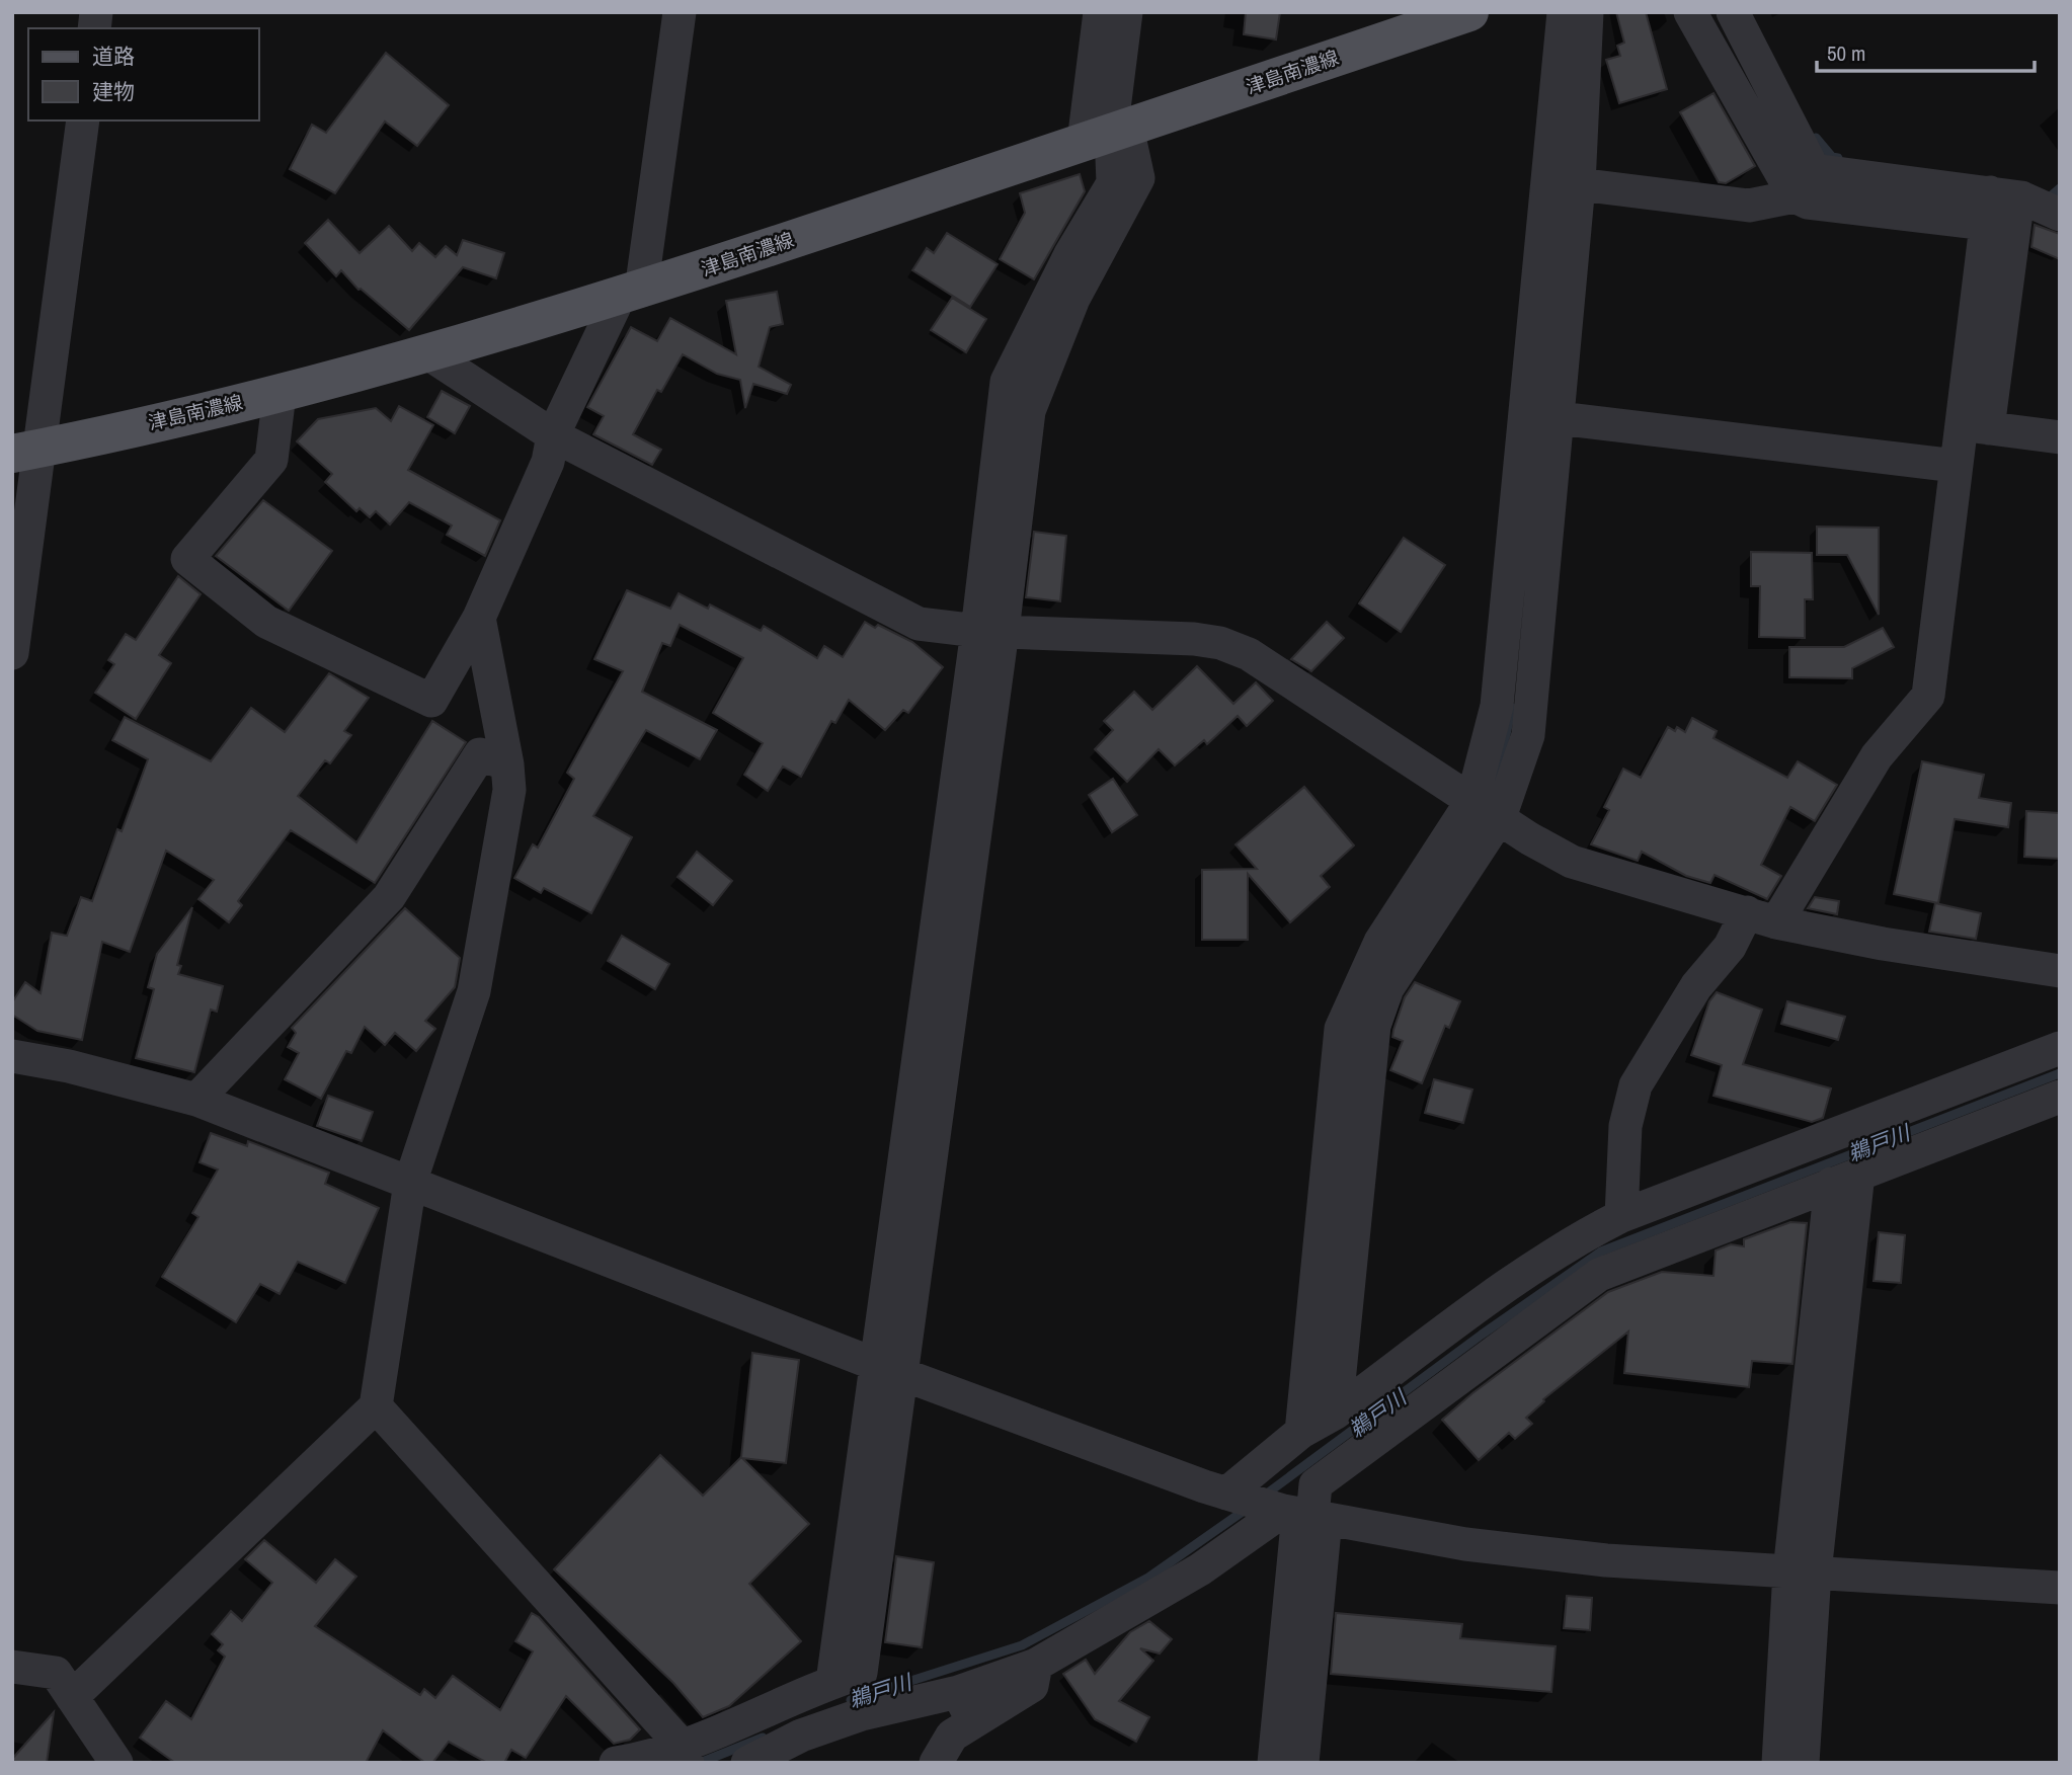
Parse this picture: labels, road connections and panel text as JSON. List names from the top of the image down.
{
  "streets": {
    "main road": ["津島南濃線"]
  },
  "water": ["鵜戸川"],
  "legend": ["道路", "建物"],
  "scale_bar": "50 m"
}
